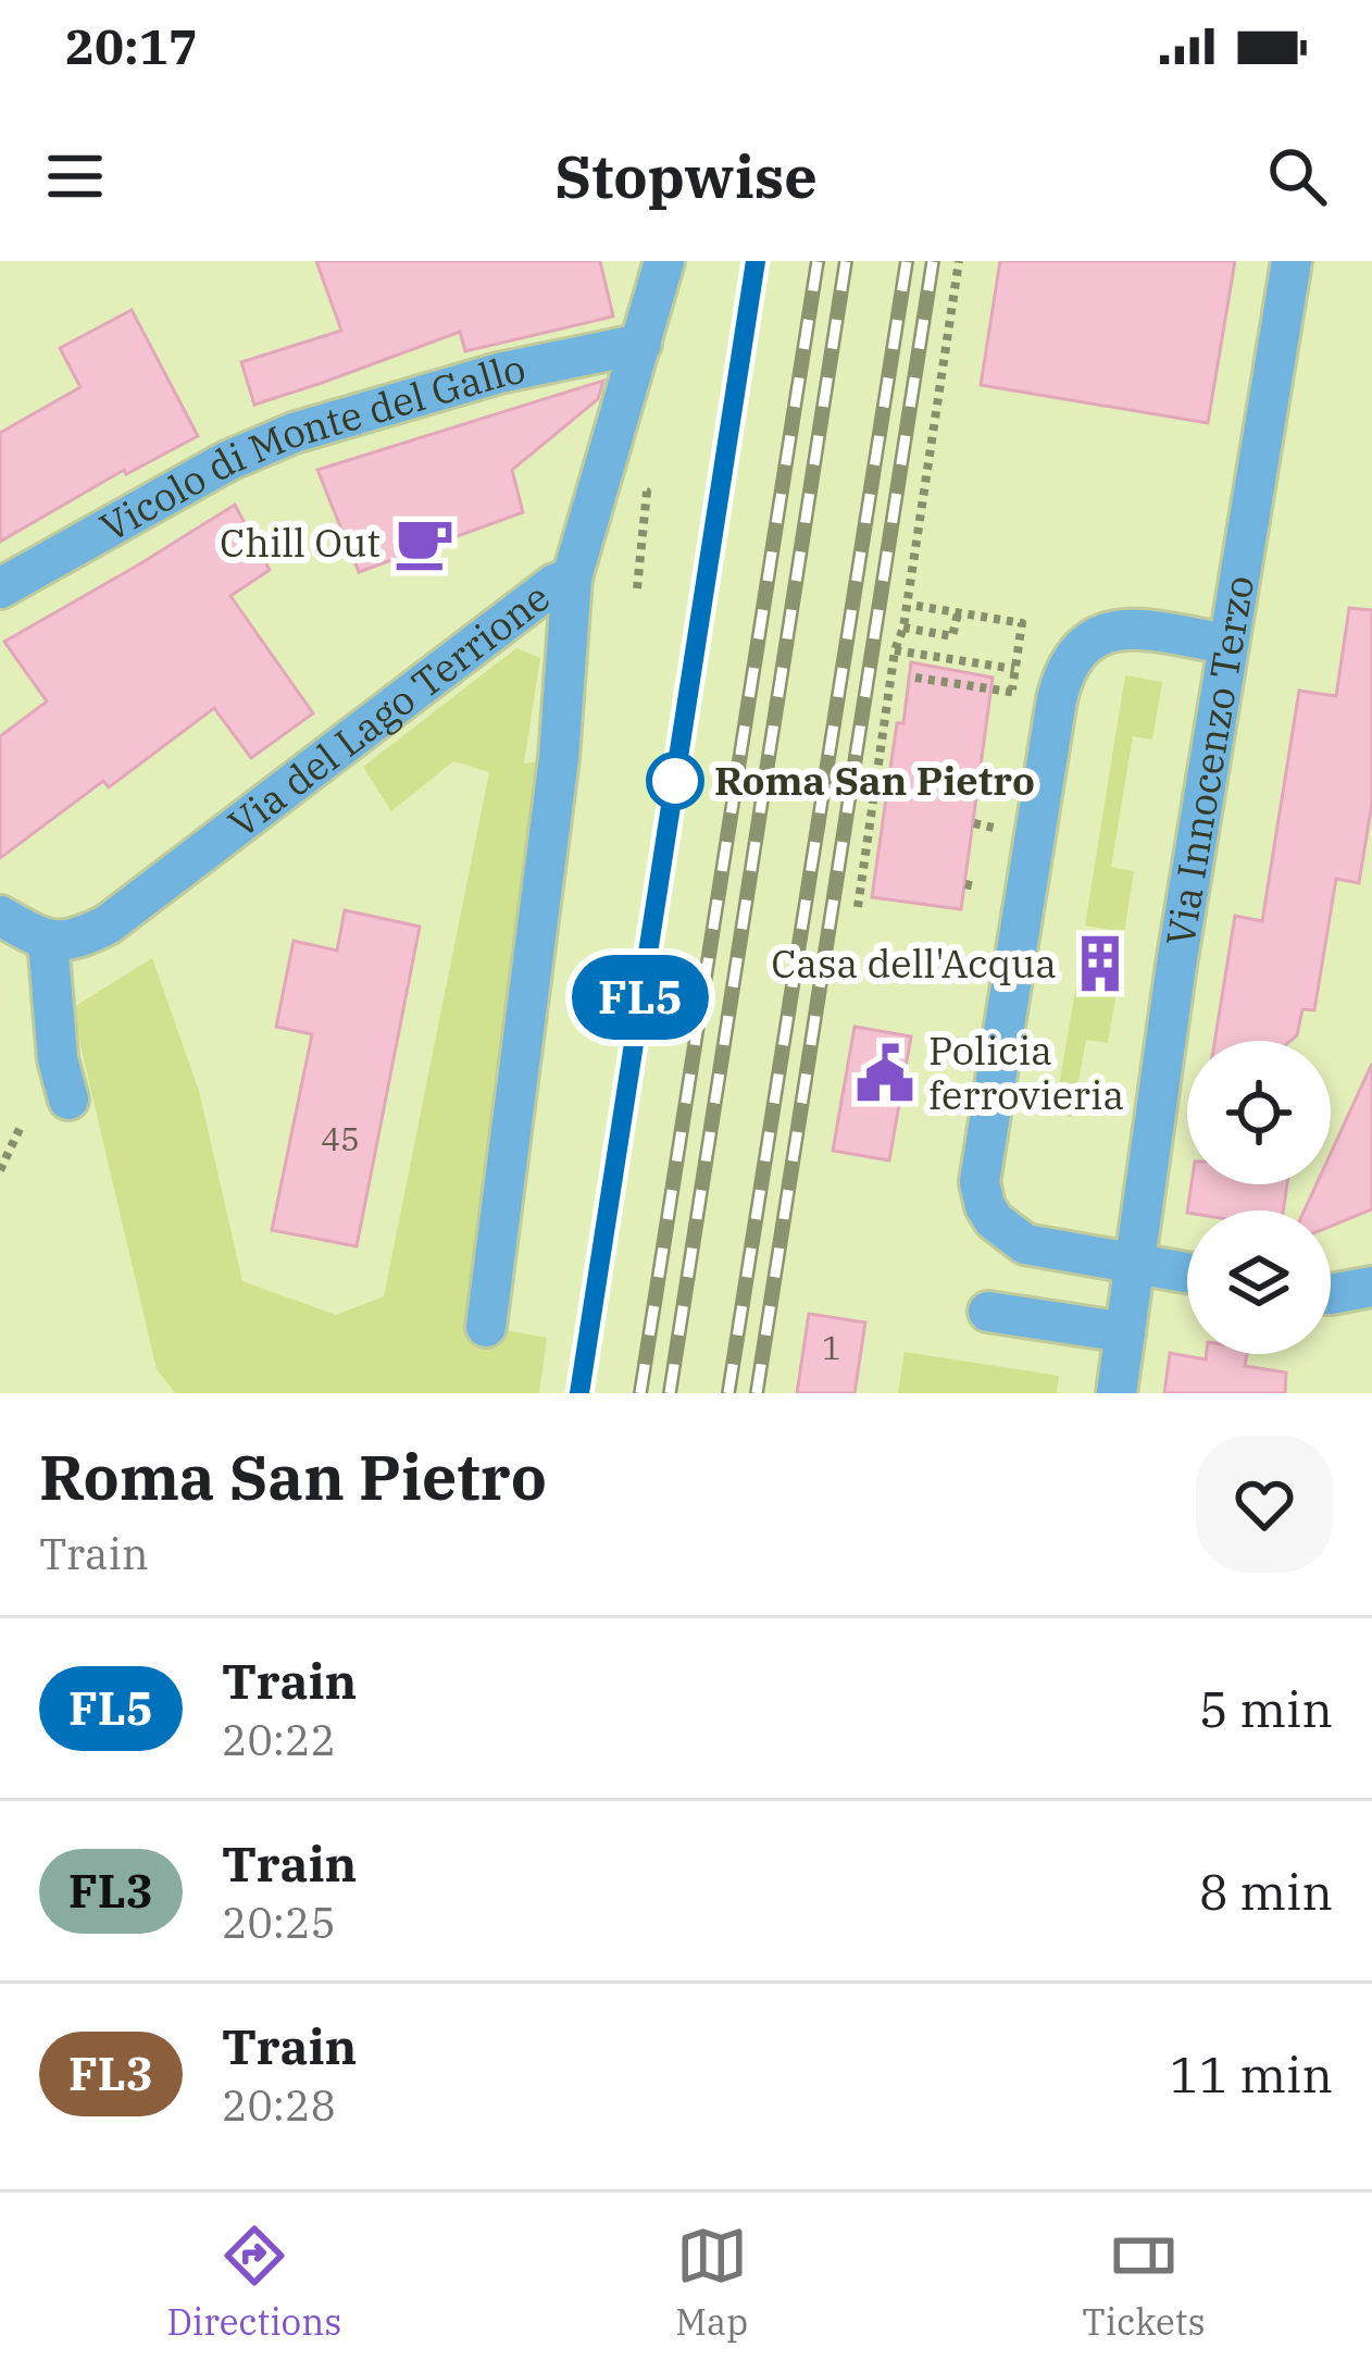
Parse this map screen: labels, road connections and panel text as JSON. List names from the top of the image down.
{
  "streets": {
    "street": ["Vicolo di Monte del Gallo", "Via del Lago Terrione", "Via Innocenzo Terzo"]
  },
  "crossings": [
    ["Vicolo di Monte del Gallo", "Via del Lago Terrione"]
  ],
  "places": {
    "cafe": ["Chill Out"],
    "other": ["Roma San Pietro"],
    "building": ["Casa dell'Acqua"],
    "public building": ["Policia ferrovieria"]
  },
  "house_numbers": ["45", "1"],
  "page": {
    "status": "20:17",
    "header": "Stopwise",
    "on_map": "FL5",
    "heading": ["Roma San Pietro", "Train"],
    "list": [
      {
        "mark": "FL5",
        "name": "Train",
        "note": "20:22",
        "value": "5 min"
      },
      {
        "mark": "FL3",
        "name": "Train",
        "note": "20:25",
        "value": "8 min"
      },
      {
        "mark": "FL3",
        "name": "Train",
        "note": "20:28",
        "value": "11 min"
      }
    ],
    "tabs": ["Directions", "Map", "Tickets"]
  }
}
